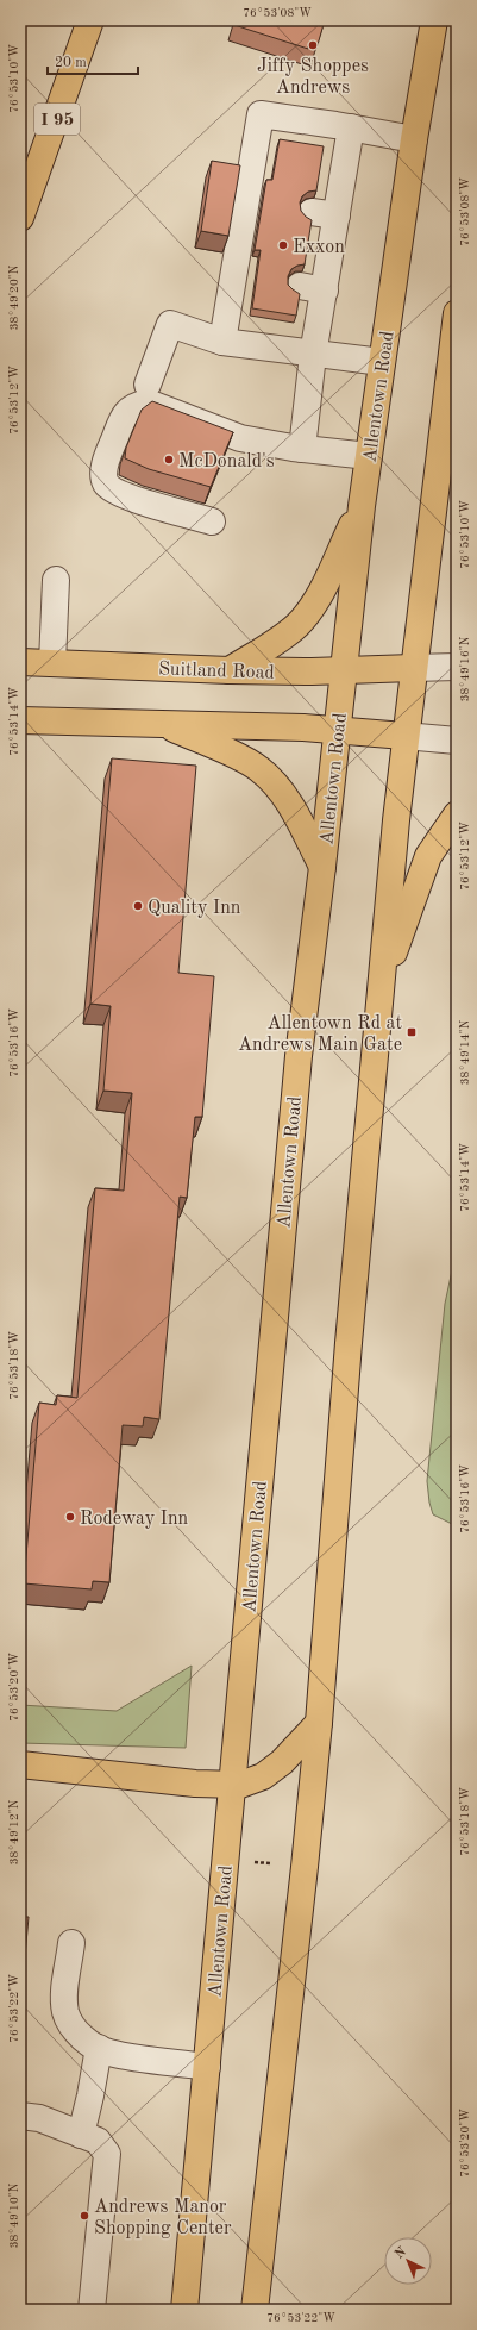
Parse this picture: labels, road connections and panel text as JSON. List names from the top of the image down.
{
  "streets": {
    "main road": ["I 95", "Allentown Road", "Suitland Road"]
  },
  "crossings": [
    ["Allentown Road", "Suitland Road"]
  ],
  "places": {
    "other": [
      "Jiffy Shoppes Andrews",
      "Exxon",
      "McDonald's",
      "Quality Inn",
      "Rodeway Inn",
      "Andrews Manor Shopping Center"
    ],
    "transit": ["Allentown Rd at Andrews Main Gate"]
  },
  "scale_bar": "20 m",
  "north": "top left",
  "coordinates": [
    "76°53'08\"W",
    "76°53'10\"W",
    "38°49'20\"N",
    "76°53'12\"W",
    "38°49'16\"N",
    "76°53'14\"W",
    "76°53'16\"W",
    "38°49'14\"N",
    "76°53'18\"W",
    "76°53'20\"W",
    "38°49'12\"N",
    "76°53'22\"W",
    "38°49'10\"N"
  ]
}
